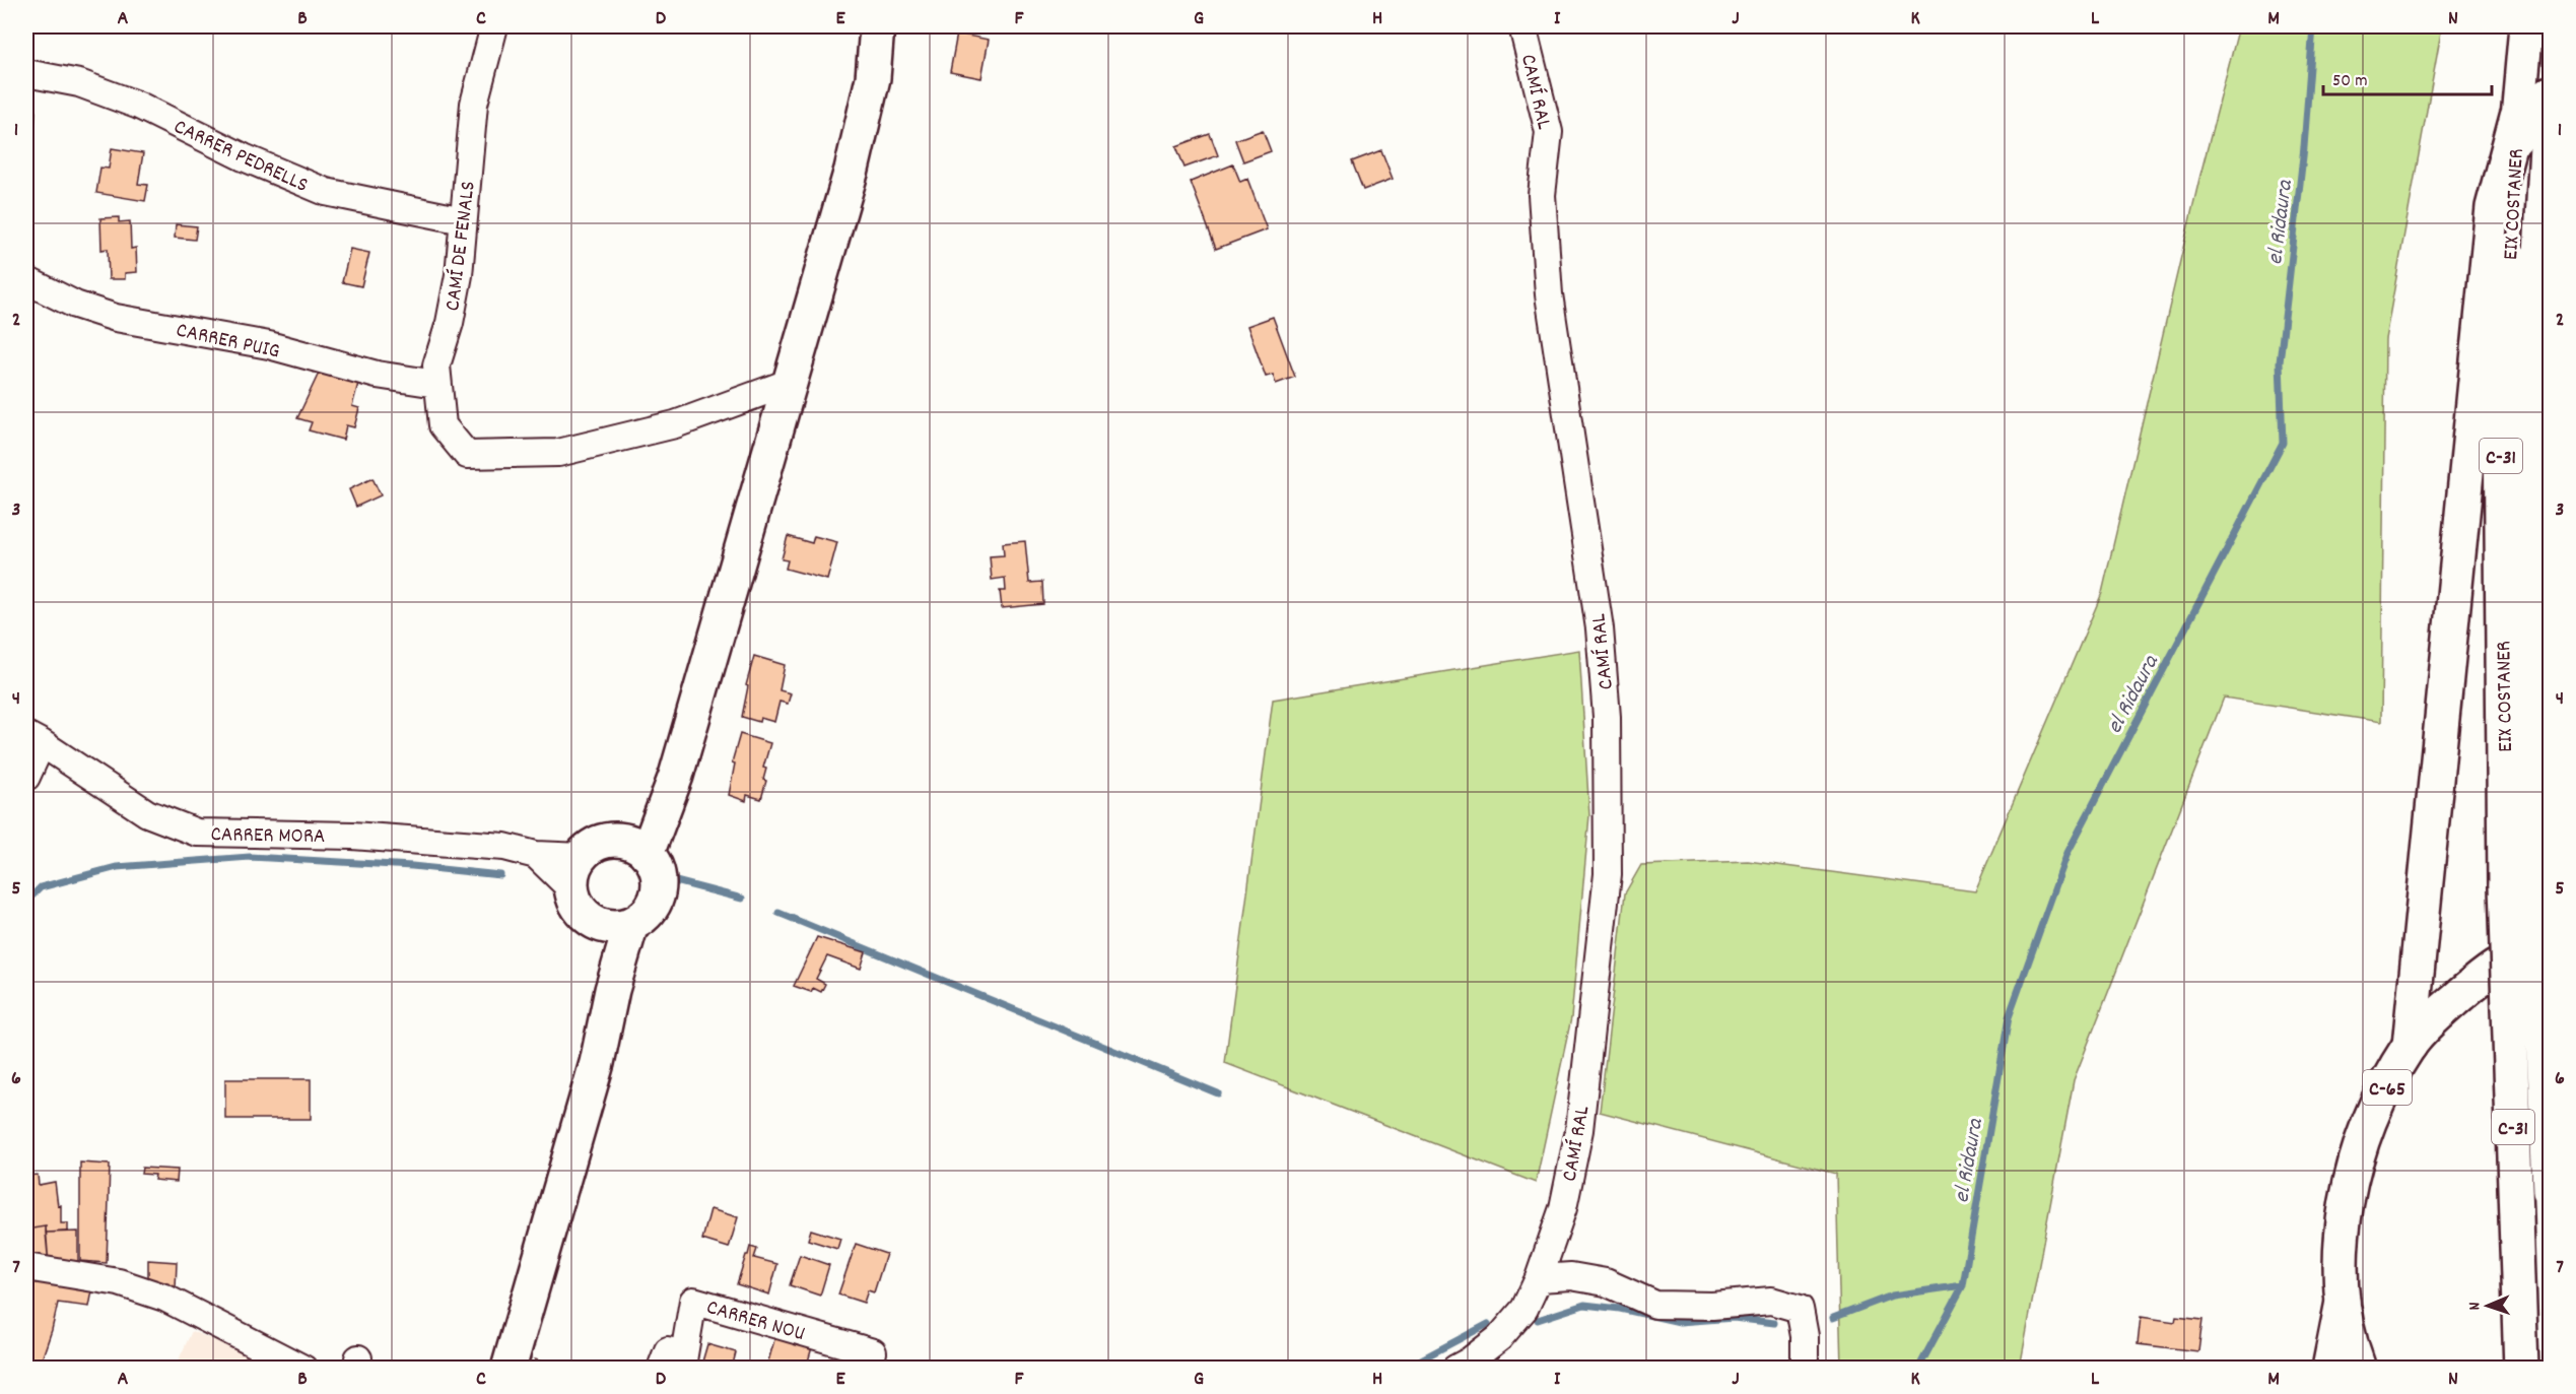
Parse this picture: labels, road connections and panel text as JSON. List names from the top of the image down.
{
  "streets": {
    "main road": ["EIX COSTANER", "C-31", "C-65"],
    "street": [
      "CAMÍ RAL",
      "CARRER PEDRELLS",
      "CAMÍ DE FENALS",
      "CARRER PUIG",
      "CARRER MORA",
      "CARRER NOU"
    ]
  },
  "crossings": [
    ["CARRER PEDRELLS", "CAMÍ DE FENALS"],
    ["CAMÍ DE FENALS", "CARRER PUIG"]
  ],
  "water": ["el Ridaura"],
  "scale_bar": "50 m",
  "north": "left",
  "grid": {
    "columns": [
      "A",
      "B",
      "C",
      "D",
      "E",
      "F",
      "G",
      "H",
      "I",
      "J",
      "K",
      "L",
      "M",
      "N"
    ],
    "rows": [
      "1",
      "2",
      "3",
      "4",
      "5",
      "6",
      "7"
    ]
  }
}
